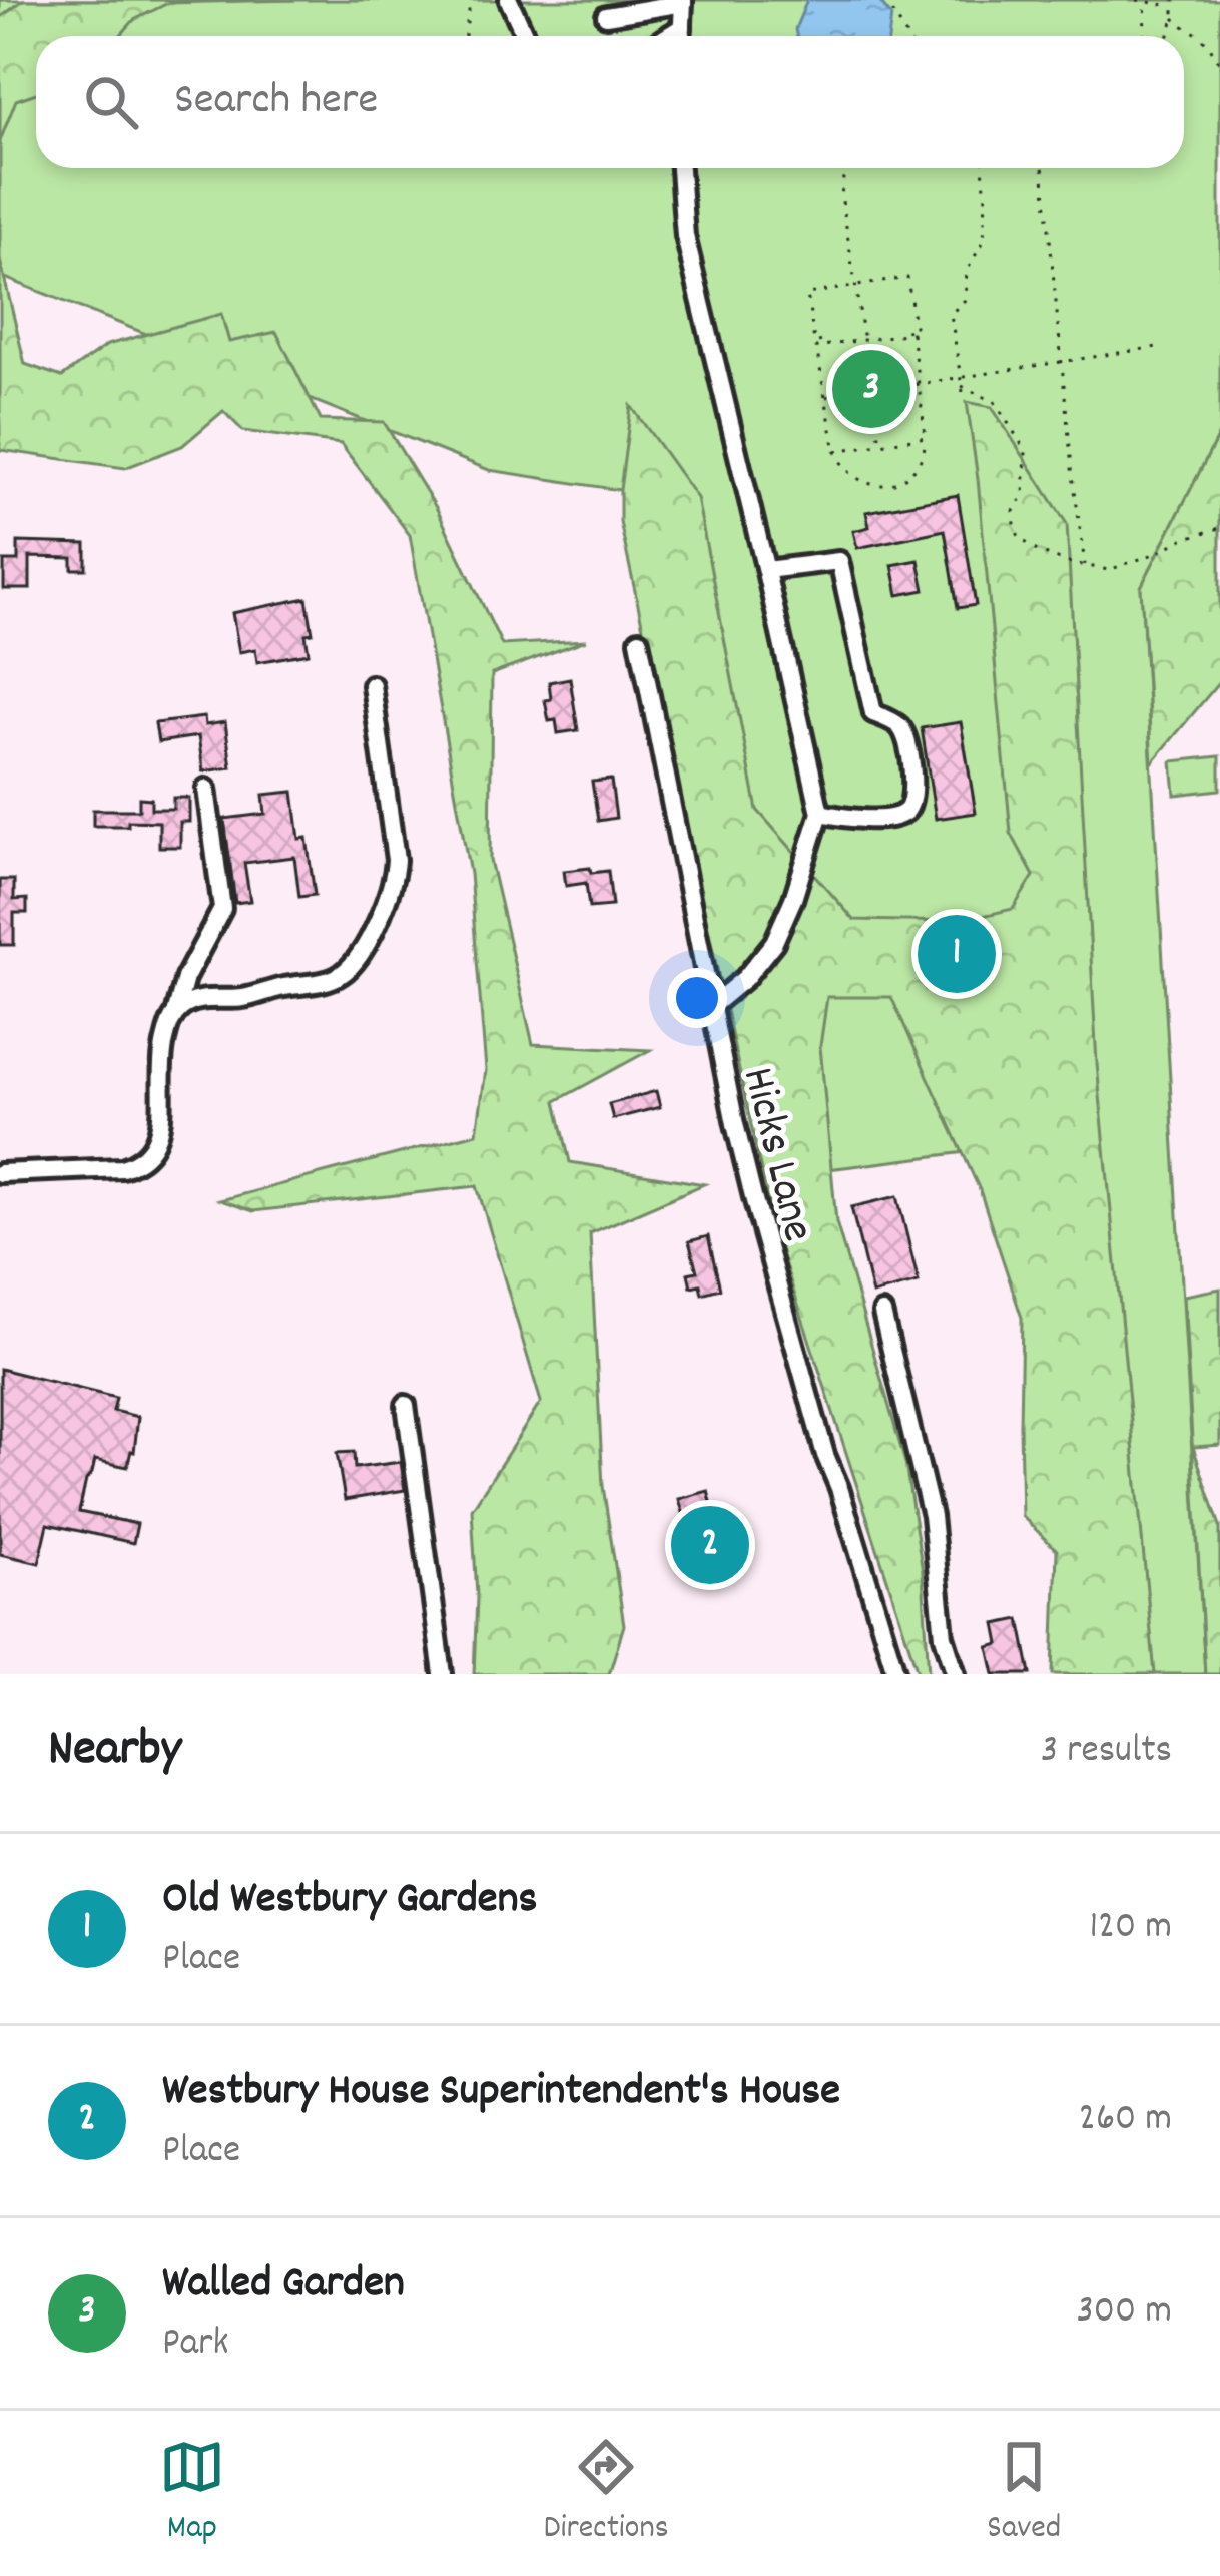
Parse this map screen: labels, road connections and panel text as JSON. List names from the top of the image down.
{
  "streets": {
    "street": ["Hicks Lane"]
  },
  "page": {
    "search": "Search here",
    "pins": ["3", "1", "2"],
    "heading": ["Nearby", "3 results"],
    "list": [
      {
        "mark": "1",
        "name": "Old Westbury Gardens",
        "note": "Place",
        "value": "120 m"
      },
      {
        "mark": "2",
        "name": "Westbury House Superintendent's House",
        "note": "Place",
        "value": "260 m"
      },
      {
        "mark": "3",
        "name": "Walled Garden",
        "note": "Park",
        "value": "300 m"
      }
    ],
    "nav": ["Map", "Directions", "Saved"]
  }
}
